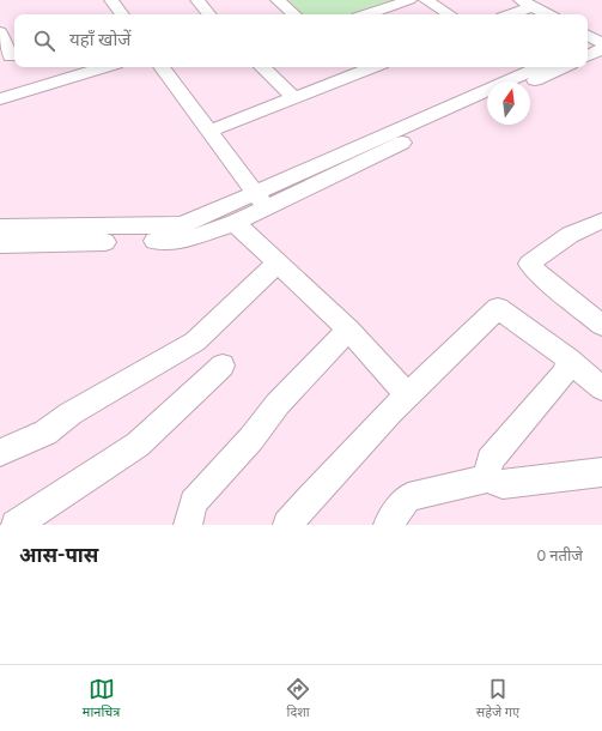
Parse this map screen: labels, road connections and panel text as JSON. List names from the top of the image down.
{
  "north": "top",
  "page": {
    "search": "यहाँ खोजें",
    "heading": ["आस-पास", "0 नतीजे"],
    "nav": ["मानचित्र", "दिशा", "सहेजे गए"]
  }
}
